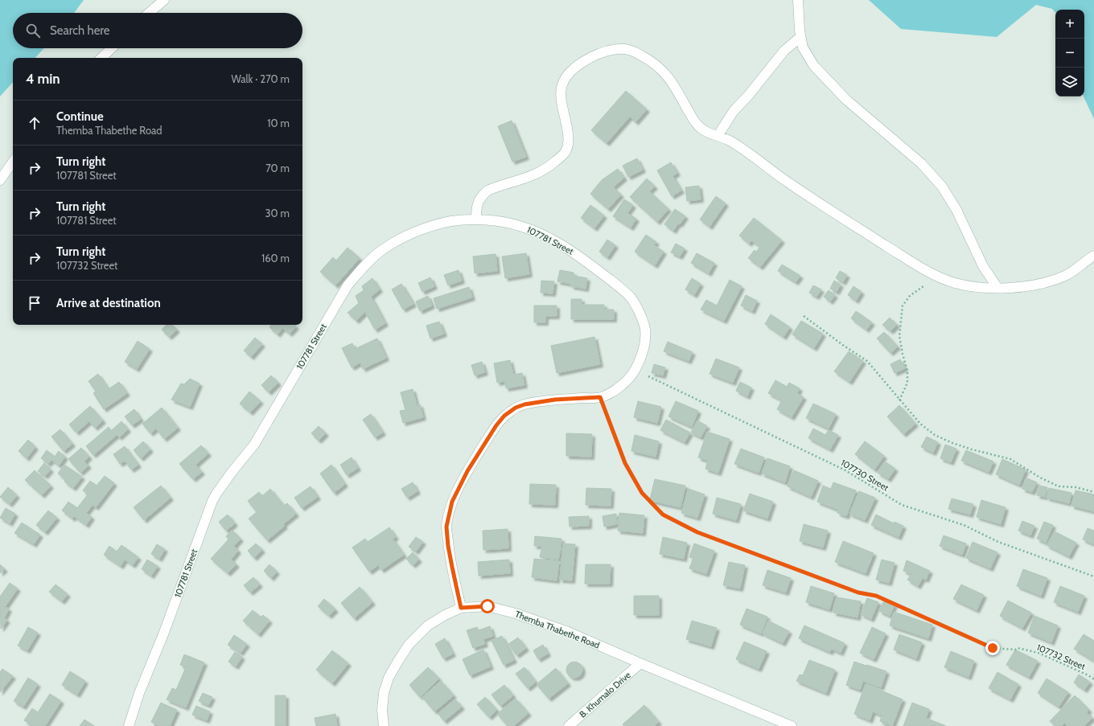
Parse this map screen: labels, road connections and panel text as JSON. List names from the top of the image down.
{
  "streets": {
    "street": ["107781 Street", "Themba Thabethe Road", "B. Khumalo Drive"],
    "path": ["107730 Street", "107732 Street"]
  },
  "crossings": [
    ["107781 Street", "107730 Street"],
    ["107781 Street", "Themba Thabethe Road"],
    ["107781 Street", "107732 Street"],
    ["Themba Thabethe Road", "B. Khumalo Drive"]
  ],
  "page": {
    "map_buttons": ["+", "−"],
    "search": "Search here",
    "heading": ["4 min", "Walk · 270 m"],
    "list": [
      ["Continue", "Themba Thabethe Road", "10 m"],
      ["Turn right", "107781 Street", "70 m"],
      ["Turn right", "107781 Street", "30 m"],
      ["Turn right", "107732 Street", "160 m"],
      "Arrive at destination"
    ]
  }
}
